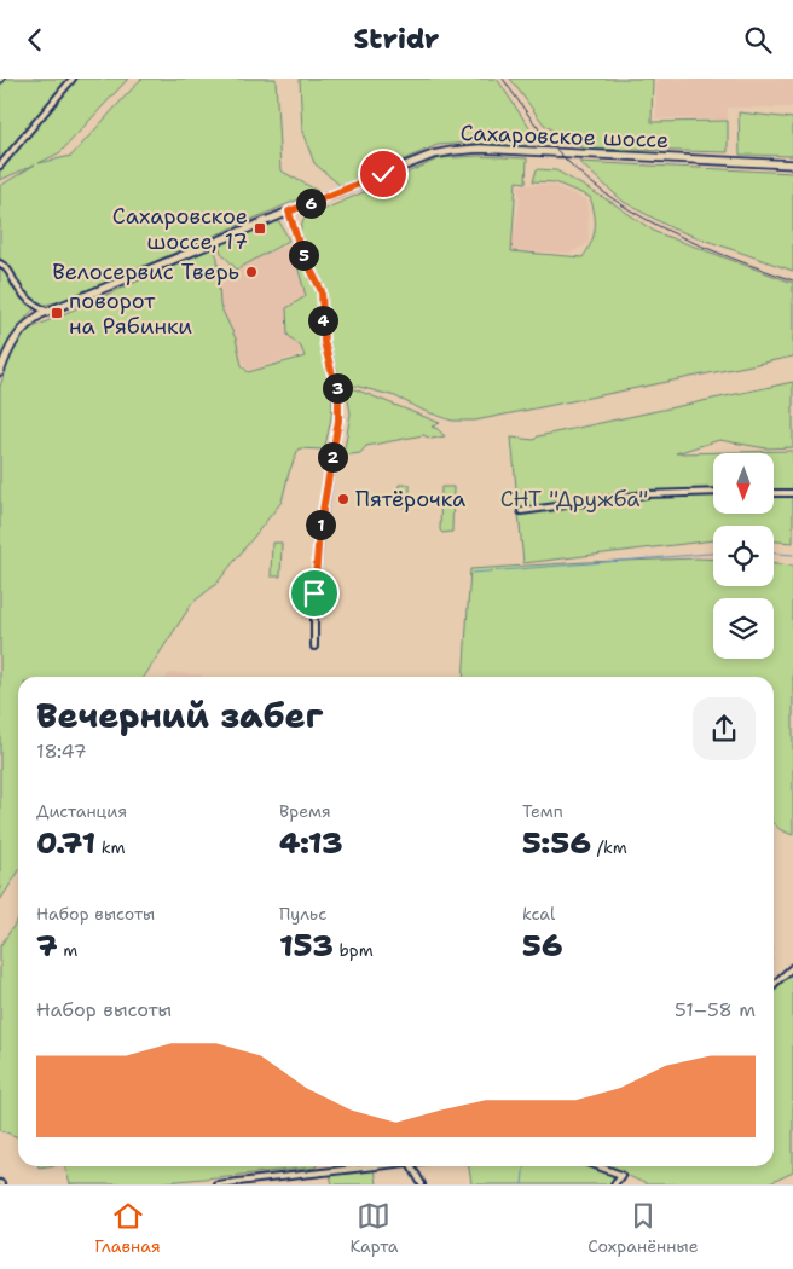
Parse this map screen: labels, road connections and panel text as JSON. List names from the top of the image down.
{
  "streets": {
    "main road": ["Сахаровское шоссе"]
  },
  "parks": ["СНТ \"Дружба\""],
  "places": {
    "transit": ["Сахаровское шоссе, 17", "поворот на Рябинки"],
    "other": ["Велосервис Тверь", "Пятёрочка"]
  },
  "north": "bottom",
  "page": {
    "header": "Stridr",
    "pins": [
      "6",
      "5",
      "4",
      "3",
      "2",
      "1"
    ],
    "heading": ["Вечерний забег", "18:47"],
    "stats": [
      ["Дистанция", "0.71 km"],
      ["Время", "4:13"],
      ["Темп", "5:56 /km"],
      ["Набор высоты", "7 m"],
      ["Пульс", "153 bpm"],
      ["kcal", "56"]
    ],
    "chart": ["Набор высоты", "51–58 m"],
    "tabs": ["Главная", "Карта", "Сохранённые"]
  }
}
